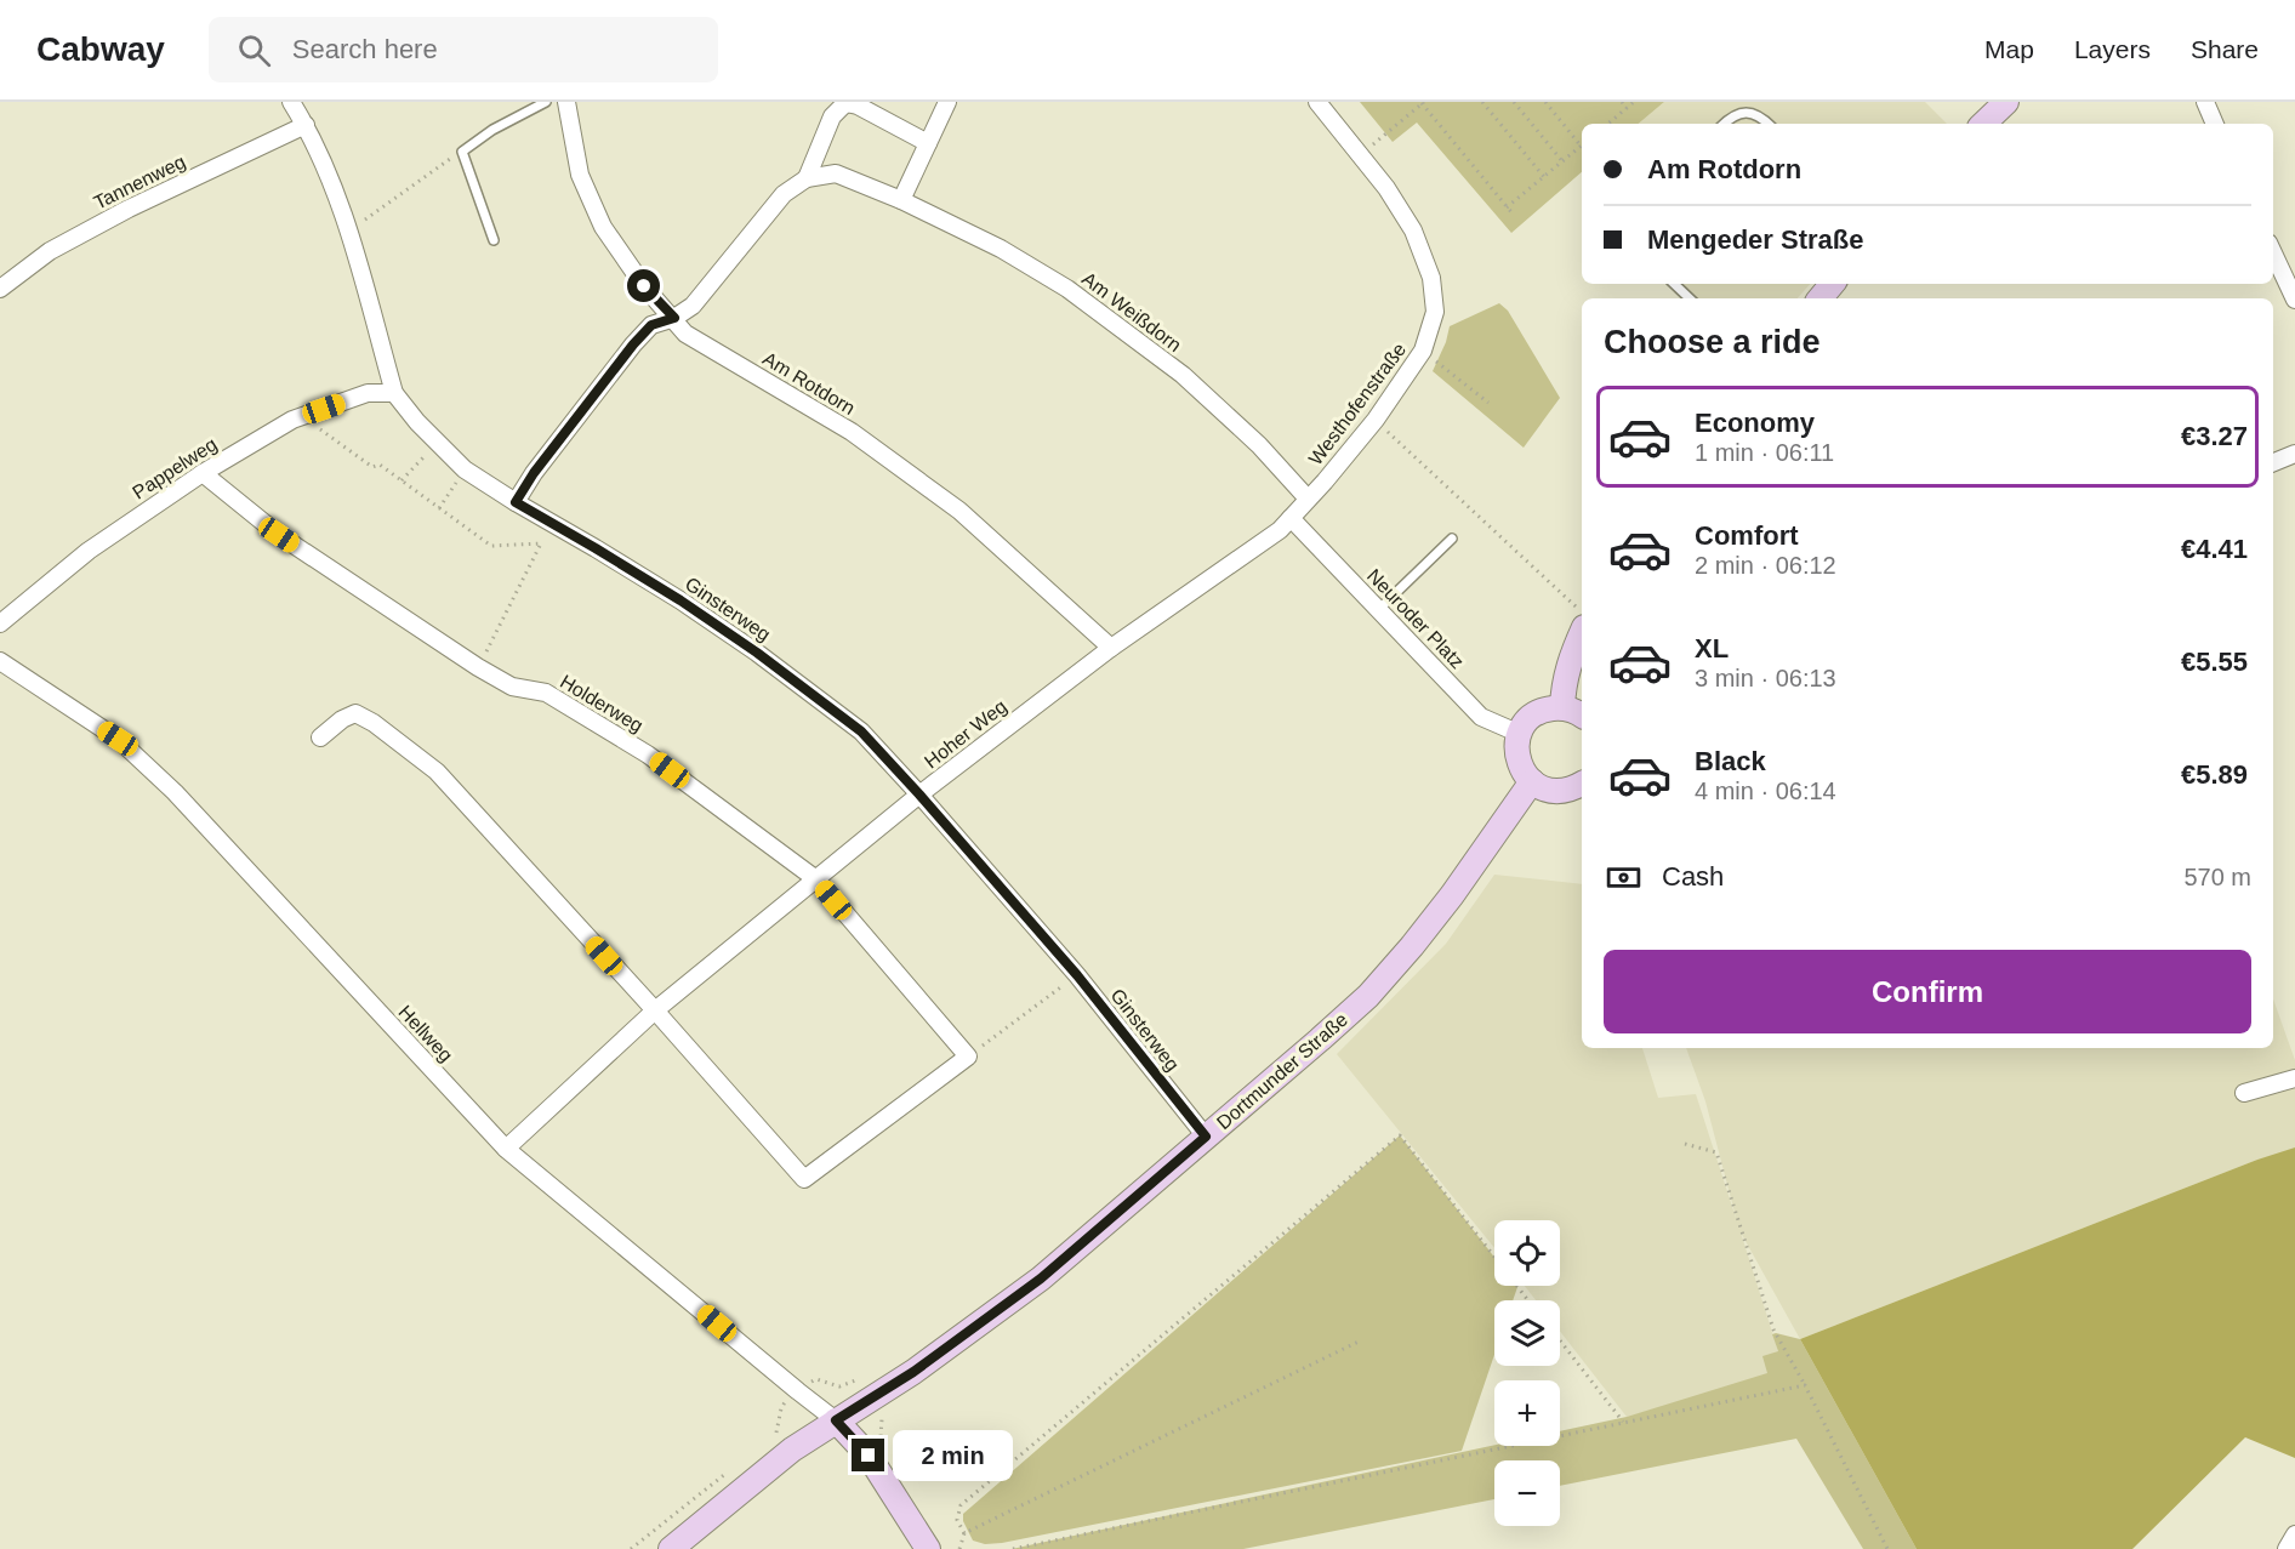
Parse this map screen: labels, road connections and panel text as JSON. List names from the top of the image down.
{
  "streets": {
    "main road": ["Dortmunder Straße"],
    "street": [
      "Tannenweg",
      "Am Weißdorn",
      "Am Rotdorn",
      "Westhofenstraße",
      "Pappelweg",
      "Ginsterweg",
      "Neuroder Platz",
      "Holderweg",
      "Hoher Weg",
      "Hellweg"
    ]
  },
  "crossings": [
    ["Tannenweg", "Ginsterweg"],
    ["Am Weißdorn", "Westhofenstraße"],
    ["Am Weißdorn", "Hoher Weg"],
    ["Am Rotdorn", "Hoher Weg"],
    ["Westhofenstraße", "Hoher Weg"],
    ["Pappelweg", "Ginsterweg"],
    ["Pappelweg", "Holderweg"],
    ["Ginsterweg", "Hoher Weg"],
    ["Ginsterweg", "Dortmunder Straße"],
    ["Neuroder Platz", "Hoher Weg"],
    ["Holderweg", "Hoher Weg"],
    ["Hoher Weg", "Hellweg"],
    ["Hellweg", "Dortmunder Straße"]
  ],
  "page": {
    "header": "Cabway",
    "search": "Search here",
    "nav": ["Map", "Layers", "Share"],
    "banner": ["Am Rotdorn", "Mengeder Straße"],
    "heading": "Choose a ride",
    "list": [
      {
        "name": "Economy",
        "note": "1 min · 06:11",
        "value": "€3.27"
      },
      {
        "name": "Comfort",
        "note": "2 min · 06:12",
        "value": "€4.41"
      },
      {
        "name": "XL",
        "note": "3 min · 06:13",
        "value": "€5.55"
      },
      {
        "name": "Black",
        "note": "4 min · 06:14",
        "value": "€5.89"
      }
    ],
    "pay": ["Cash", "570 m"],
    "buttons": "Confirm",
    "map_buttons": ["+", "−"],
    "bubble": "2 min"
  }
}
